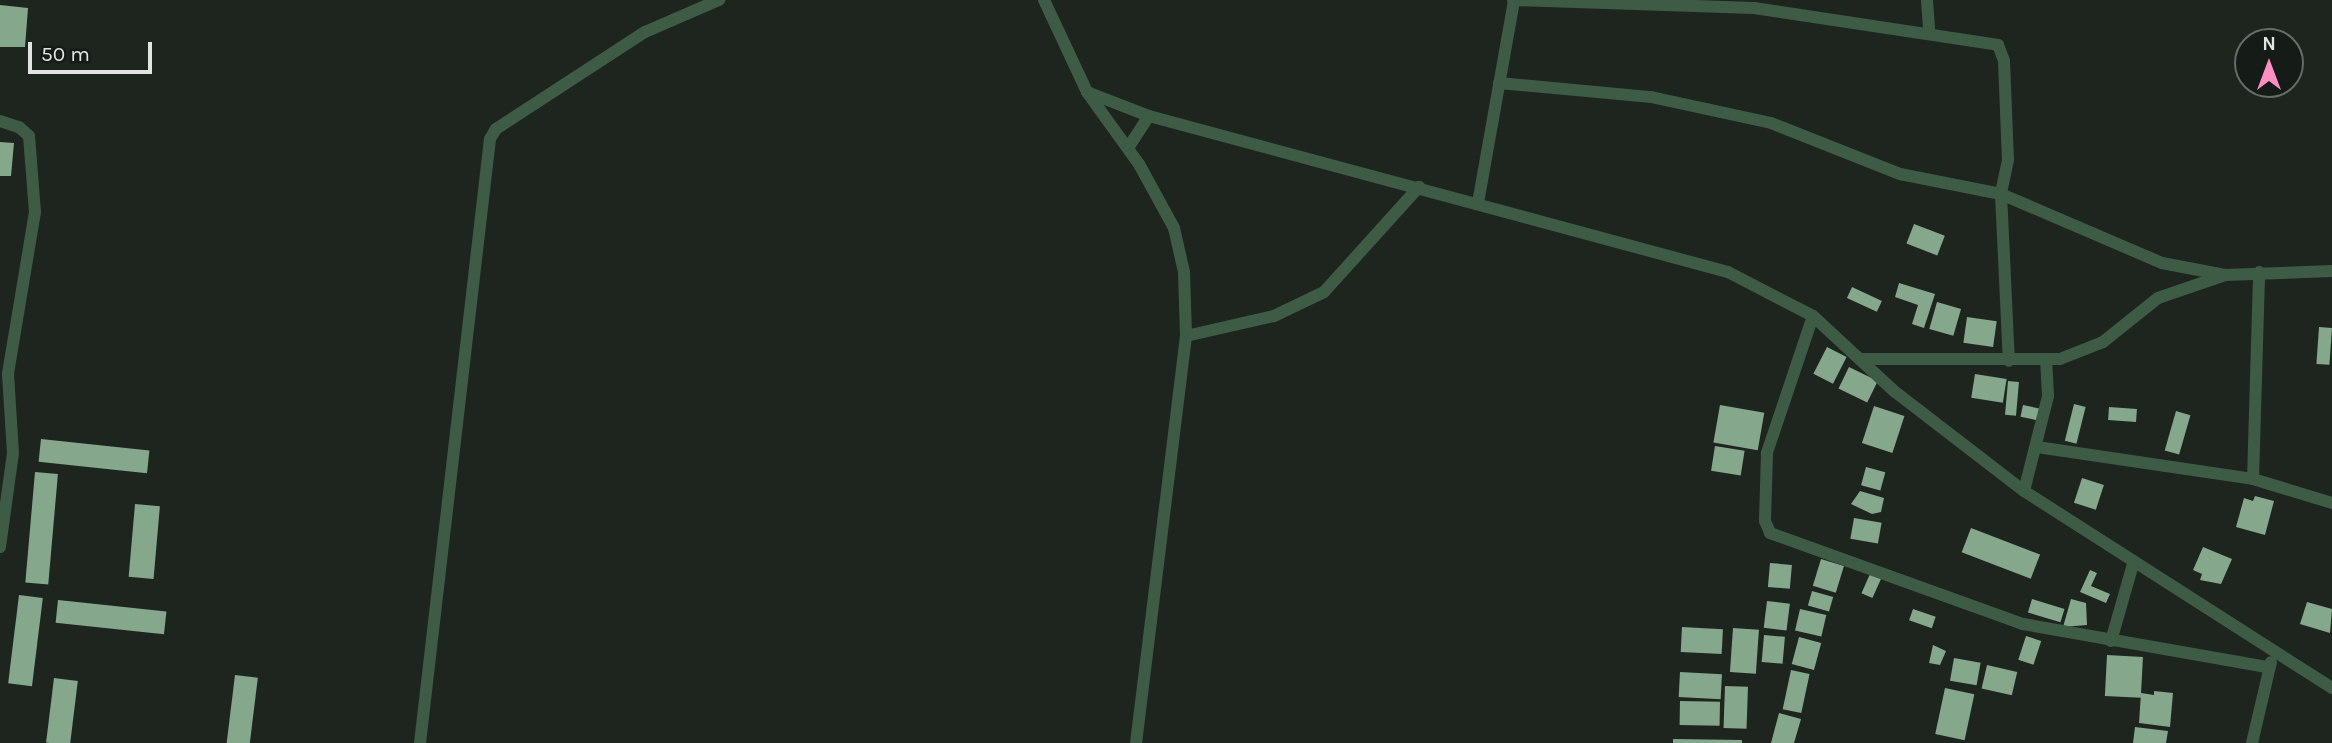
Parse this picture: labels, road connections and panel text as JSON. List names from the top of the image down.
{
  "scale_bar": "50 m",
  "north": "top"
}
